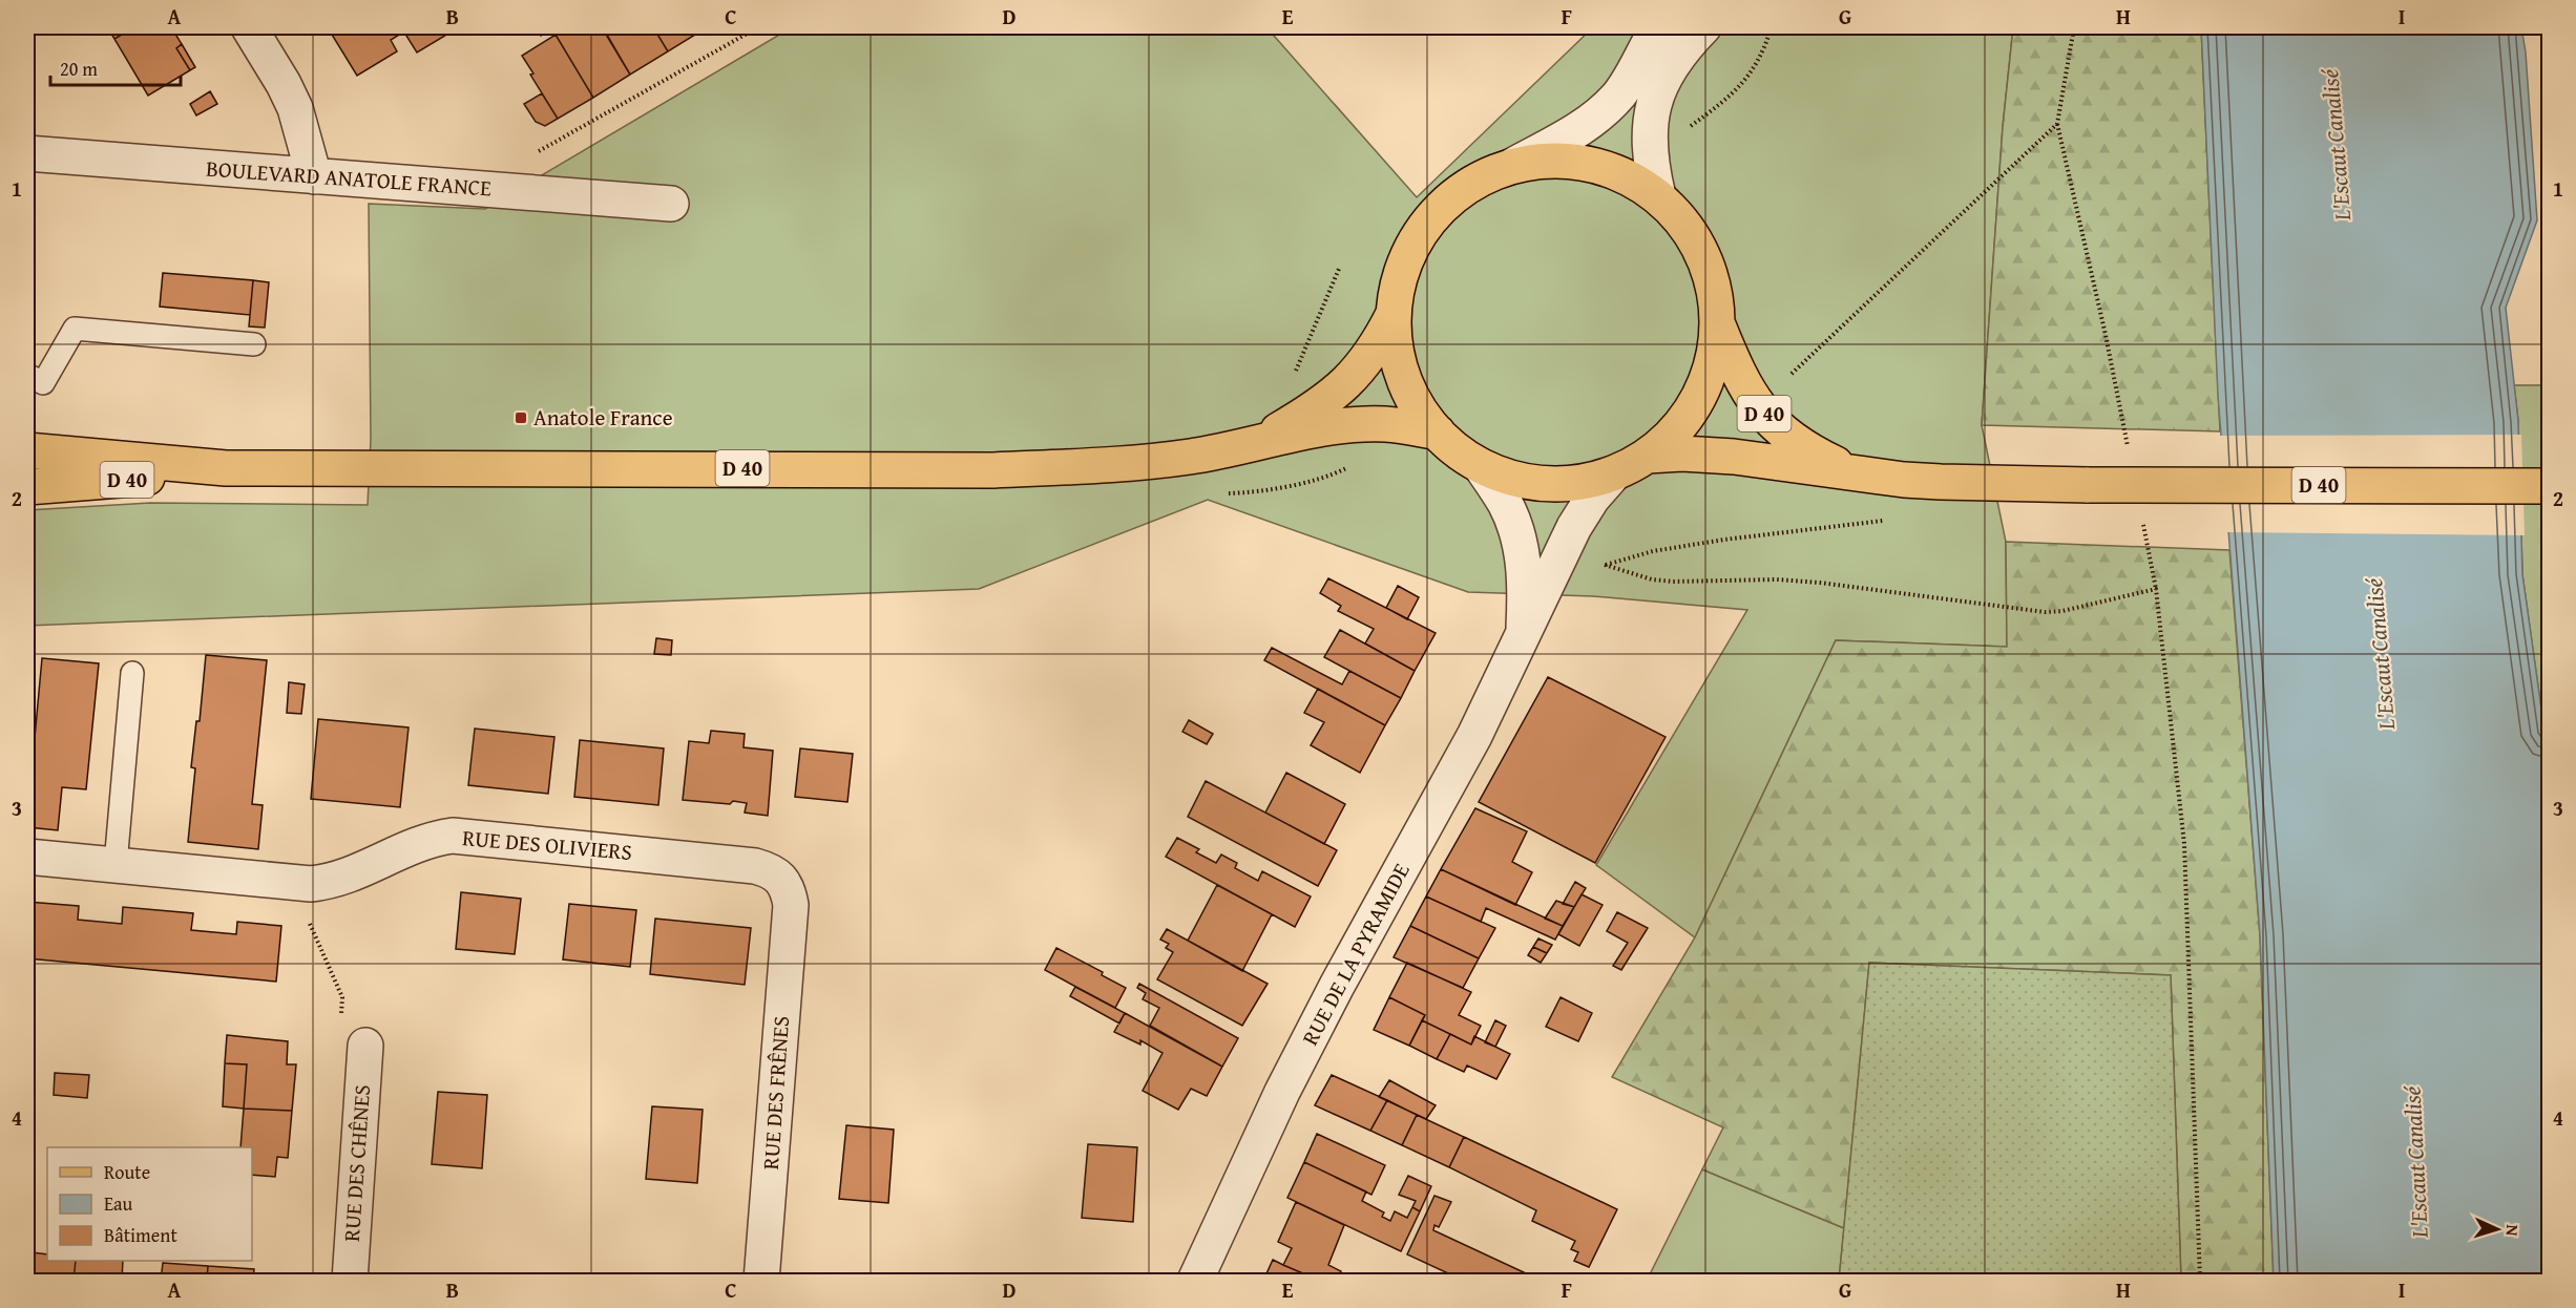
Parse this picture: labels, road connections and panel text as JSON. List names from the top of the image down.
{
  "streets": {
    "main road": ["D 40"],
    "street": [
      "BOULEVARD ANATOLE FRANCE",
      "RUE DES OLIVIERS",
      "RUE DE LA PYRAMIDE",
      "RUE DES FRÊNES",
      "RUE DES CHÊNES"
    ]
  },
  "crossings": [
    ["RUE DES OLIVIERS", "RUE DES FRÊNES"]
  ],
  "water": ["L'Escaut Canalisé"],
  "places": {
    "transit": ["Anatole France"]
  },
  "legend": ["Route", "Eau", "Bâtiment"],
  "scale_bar": "20 m",
  "north": "right",
  "grid": {
    "columns": [
      "A",
      "B",
      "C",
      "D",
      "E",
      "F",
      "G",
      "H",
      "I"
    ],
    "rows": [
      "1",
      "2",
      "3",
      "4"
    ]
  }
}
